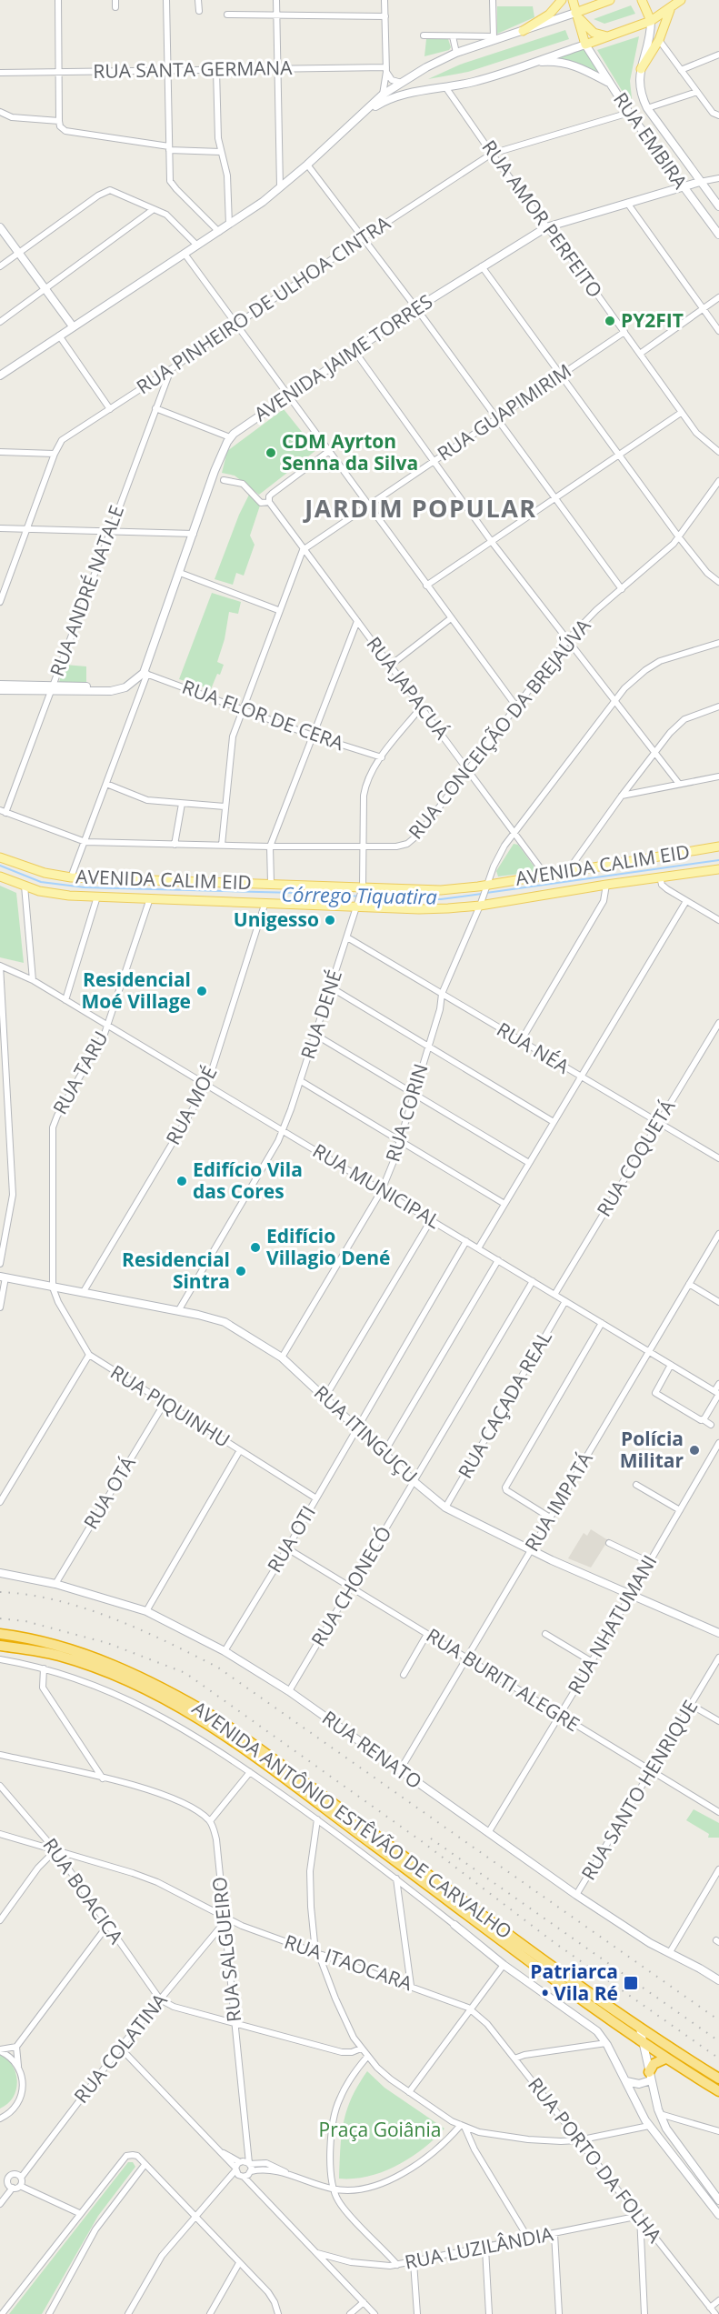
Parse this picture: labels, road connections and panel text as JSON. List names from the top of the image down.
{
  "streets": {
    "highway": ["AVENIDA ANTÔNIO ESTÊVÃO DE CARVALHO"],
    "main road": [
      "RUA EMBIRA",
      "AVENIDA JAIME TORRES",
      "AVENIDA CALIM EID",
      "RUA ITINGUÇU",
      "RUA RENATO"
    ],
    "street": [
      "RUA SANTA GERMANA",
      "RUA AMOR PERFEITO",
      "RUA PINHEIRO DE ULHOA CINTRA",
      "RUA GUAPIMIRIM",
      "RUA ANDRÉ NATALE",
      "RUA JAPACUÁ",
      "RUA FLOR DE CERA",
      "RUA CONCEIÇÃO DA BREJAÚVA",
      "RUA DENÉ",
      "RUA NÉA",
      "RUA TARU",
      "RUA MOÉ",
      "RUA CORIN",
      "RUA COQUETÁ",
      "RUA MUNICIPAL",
      "RUA CAÇADA REAL",
      "RUA PIQUINHU",
      "RUA OTÁ",
      "RUA IMPATÁ",
      "RUA OTI",
      "RUA CHONECÓ",
      "RUA NHATUMANI",
      "RUA BURITI ALEGRE",
      "RUA SANTO HENRIQUE",
      "RUA BOACICA",
      "RUA SALGUEIRO",
      "RUA ITAOCARA",
      "RUA COLATINA",
      "RUA PORTO DA FOLHA",
      "RUA LUZILÂNDIA"
    ]
  },
  "crossings": [
    ["RUA EMBIRA", "RUA PINHEIRO DE ULHOA CINTRA"],
    ["RUA EMBIRA", "AVENIDA JAIME TORRES"],
    ["RUA AMOR PERFEITO", "RUA PINHEIRO DE ULHOA CINTRA"],
    ["RUA AMOR PERFEITO", "AVENIDA JAIME TORRES"],
    ["RUA AMOR PERFEITO", "RUA GUAPIMIRIM"],
    ["RUA PINHEIRO DE ULHOA CINTRA", "RUA ANDRÉ NATALE"],
    ["RUA GUAPIMIRIM", "RUA JAPACUÁ"],
    ["RUA ANDRÉ NATALE", "RUA CONCEIÇÃO DA BREJAÚVA"],
    ["RUA JAPACUÁ", "RUA CONCEIÇÃO DA BREJAÚVA"],
    ["RUA JAPACUÁ", "AVENIDA CALIM EID"],
    ["RUA JAPACUÁ", "RUA DENÉ"],
    ["RUA JAPACUÁ", "RUA CORIN"],
    ["RUA FLOR DE CERA", "RUA DENÉ"],
    ["RUA CONCEIÇÃO DA BREJAÚVA", "RUA DENÉ"],
    ["AVENIDA CALIM EID", "RUA DENÉ"],
    ["AVENIDA CALIM EID", "RUA TARU"],
    ["AVENIDA CALIM EID", "RUA MOÉ"],
    ["AVENIDA CALIM EID", "RUA CORIN"],
    ["RUA DENÉ", "RUA NÉA"],
    ["RUA DENÉ", "RUA MUNICIPAL"],
    ["RUA DENÉ", "RUA ITINGUÇU"],
    ["RUA NÉA", "RUA CORIN"],
    ["RUA NÉA", "RUA COQUETÁ"],
    ["RUA TARU", "RUA MUNICIPAL"],
    ["RUA TARU", "RUA PIQUINHU"],
    ["RUA TARU", "RUA ITINGUÇU"],
    ["RUA MOÉ", "RUA MUNICIPAL"],
    ["RUA MOÉ", "RUA ITINGUÇU"],
    ["RUA CORIN", "RUA MUNICIPAL"],
    ["RUA CORIN", "RUA ITINGUÇU"],
    ["RUA COQUETÁ", "RUA MUNICIPAL"],
    ["RUA MUNICIPAL", "RUA CAÇADA REAL"],
    ["RUA MUNICIPAL", "RUA IMPATÁ"],
    ["RUA MUNICIPAL", "RUA OTI"],
    ["RUA MUNICIPAL", "RUA CHONECÓ"],
    ["RUA CAÇADA REAL", "RUA ITINGUÇU"],
    ["RUA PIQUINHU", "RUA ITINGUÇU"],
    ["RUA PIQUINHU", "RUA OTÁ"],
    ["RUA PIQUINHU", "RUA OTI"],
    ["RUA ITINGUÇU", "RUA IMPATÁ"],
    ["RUA ITINGUÇU", "RUA OTI"],
    ["RUA ITINGUÇU", "RUA CHONECÓ"],
    ["RUA ITINGUÇU", "RUA NHATUMANI"],
    ["RUA OTÁ", "RUA RENATO"],
    ["RUA IMPATÁ", "RUA BURITI ALEGRE"],
    ["RUA IMPATÁ", "RUA RENATO"],
    ["RUA OTI", "RUA BURITI ALEGRE"],
    ["RUA OTI", "RUA RENATO"],
    ["RUA CHONECÓ", "RUA BURITI ALEGRE"],
    ["RUA CHONECÓ", "RUA RENATO"],
    ["RUA NHATUMANI", "RUA BURITI ALEGRE"],
    ["RUA NHATUMANI", "RUA RENATO"],
    ["RUA BURITI ALEGRE", "RUA SANTO HENRIQUE"],
    ["RUA RENATO", "RUA SANTO HENRIQUE"],
    ["RUA BOACICA", "RUA ITAOCARA"],
    ["RUA BOACICA", "RUA COLATINA"],
    ["RUA SALGUEIRO", "RUA ITAOCARA"],
    ["RUA SALGUEIRO", "RUA COLATINA"],
    ["RUA ITAOCARA", "RUA COLATINA"],
    ["RUA ITAOCARA", "RUA PORTO DA FOLHA"],
    ["RUA PORTO DA FOLHA", "RUA LUZILÂNDIA"]
  ],
  "districts": ["JARDIM POPULAR"],
  "water": ["Córrego Tiquatira"],
  "parks": ["Praça Goiânia"],
  "places": {
    "other": [
      "PY2FIT",
      "CDM Ayrton Senna da Silva",
      "Unigesso",
      "Residencial Moé Village",
      "Edifício Vila das Cores",
      "Edifício Villagio Dené",
      "Residencial Sintra",
      "Polícia Militar"
    ],
    "transit": ["Patriarca • Vila Ré"]
  }
}
